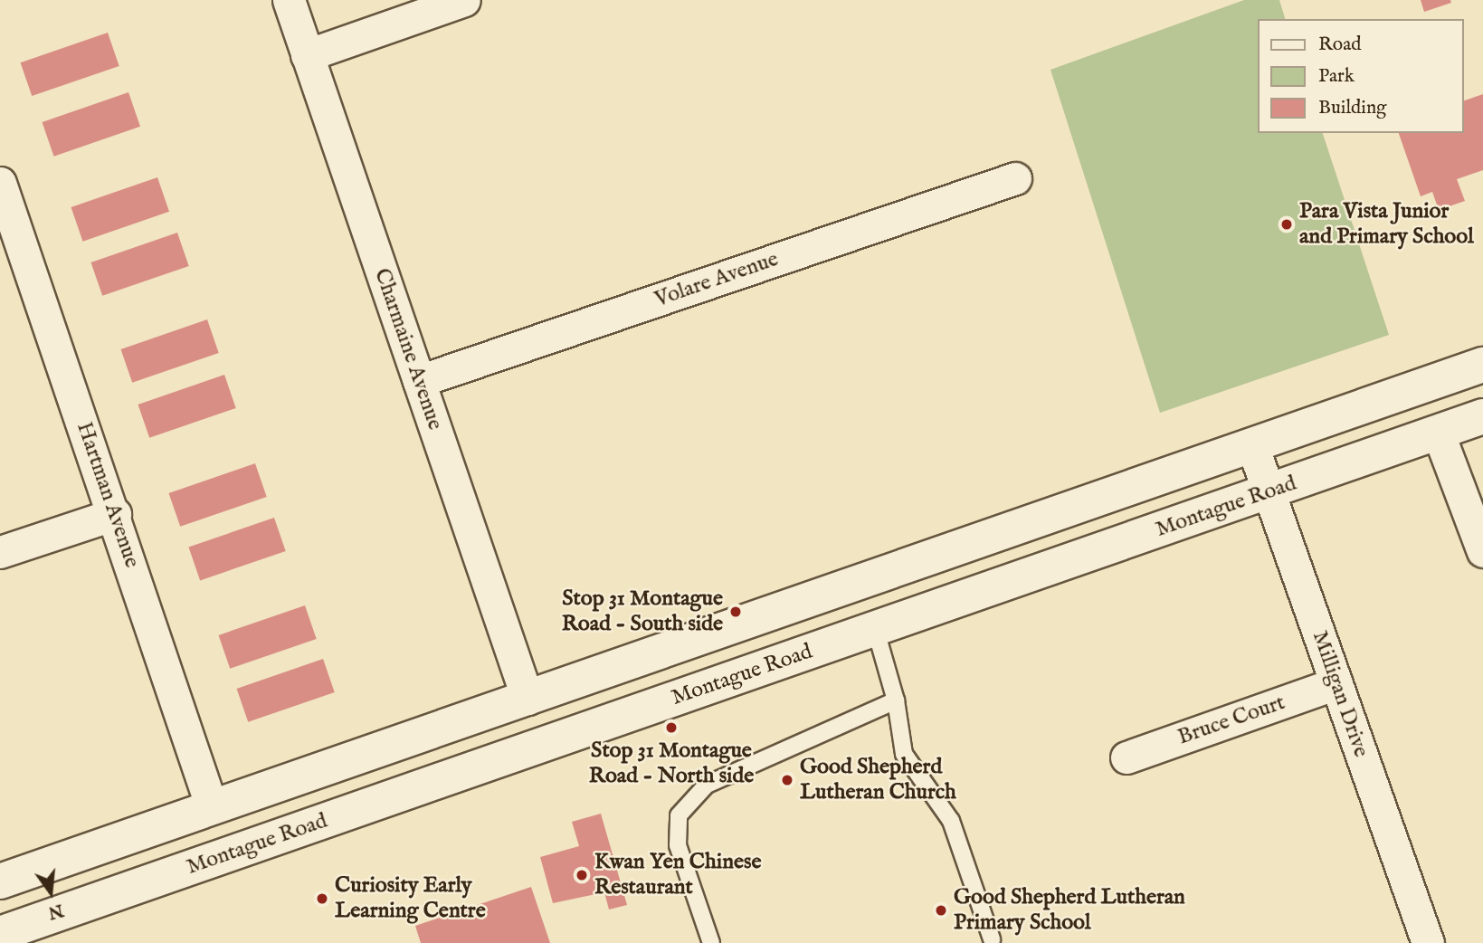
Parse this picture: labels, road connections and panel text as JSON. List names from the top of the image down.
{
  "streets": {
    "main road": ["Montague Road"],
    "street": [
      "Volare Avenue",
      "Charmaine Avenue",
      "Hartman Avenue",
      "Milligan Drive",
      "Bruce Court"
    ]
  },
  "crossings": [
    ["Volare Avenue", "Charmaine Avenue"],
    ["Montague Road", "Milligan Drive"],
    ["Milligan Drive", "Bruce Court"]
  ],
  "places": [
    "Para Vista Junior and Primary School",
    "Stop 31 Montague Road - South side",
    "Stop 31 Montague Road - North side",
    "Good Shepherd Lutheran Church",
    "Kwan Yen Chinese Restaurant",
    "Curiosity Early Learning Centre",
    "Good Shepherd Lutheran Primary School"
  ],
  "legend": ["Road", "Park", "Building"],
  "north": "bottom"
}
